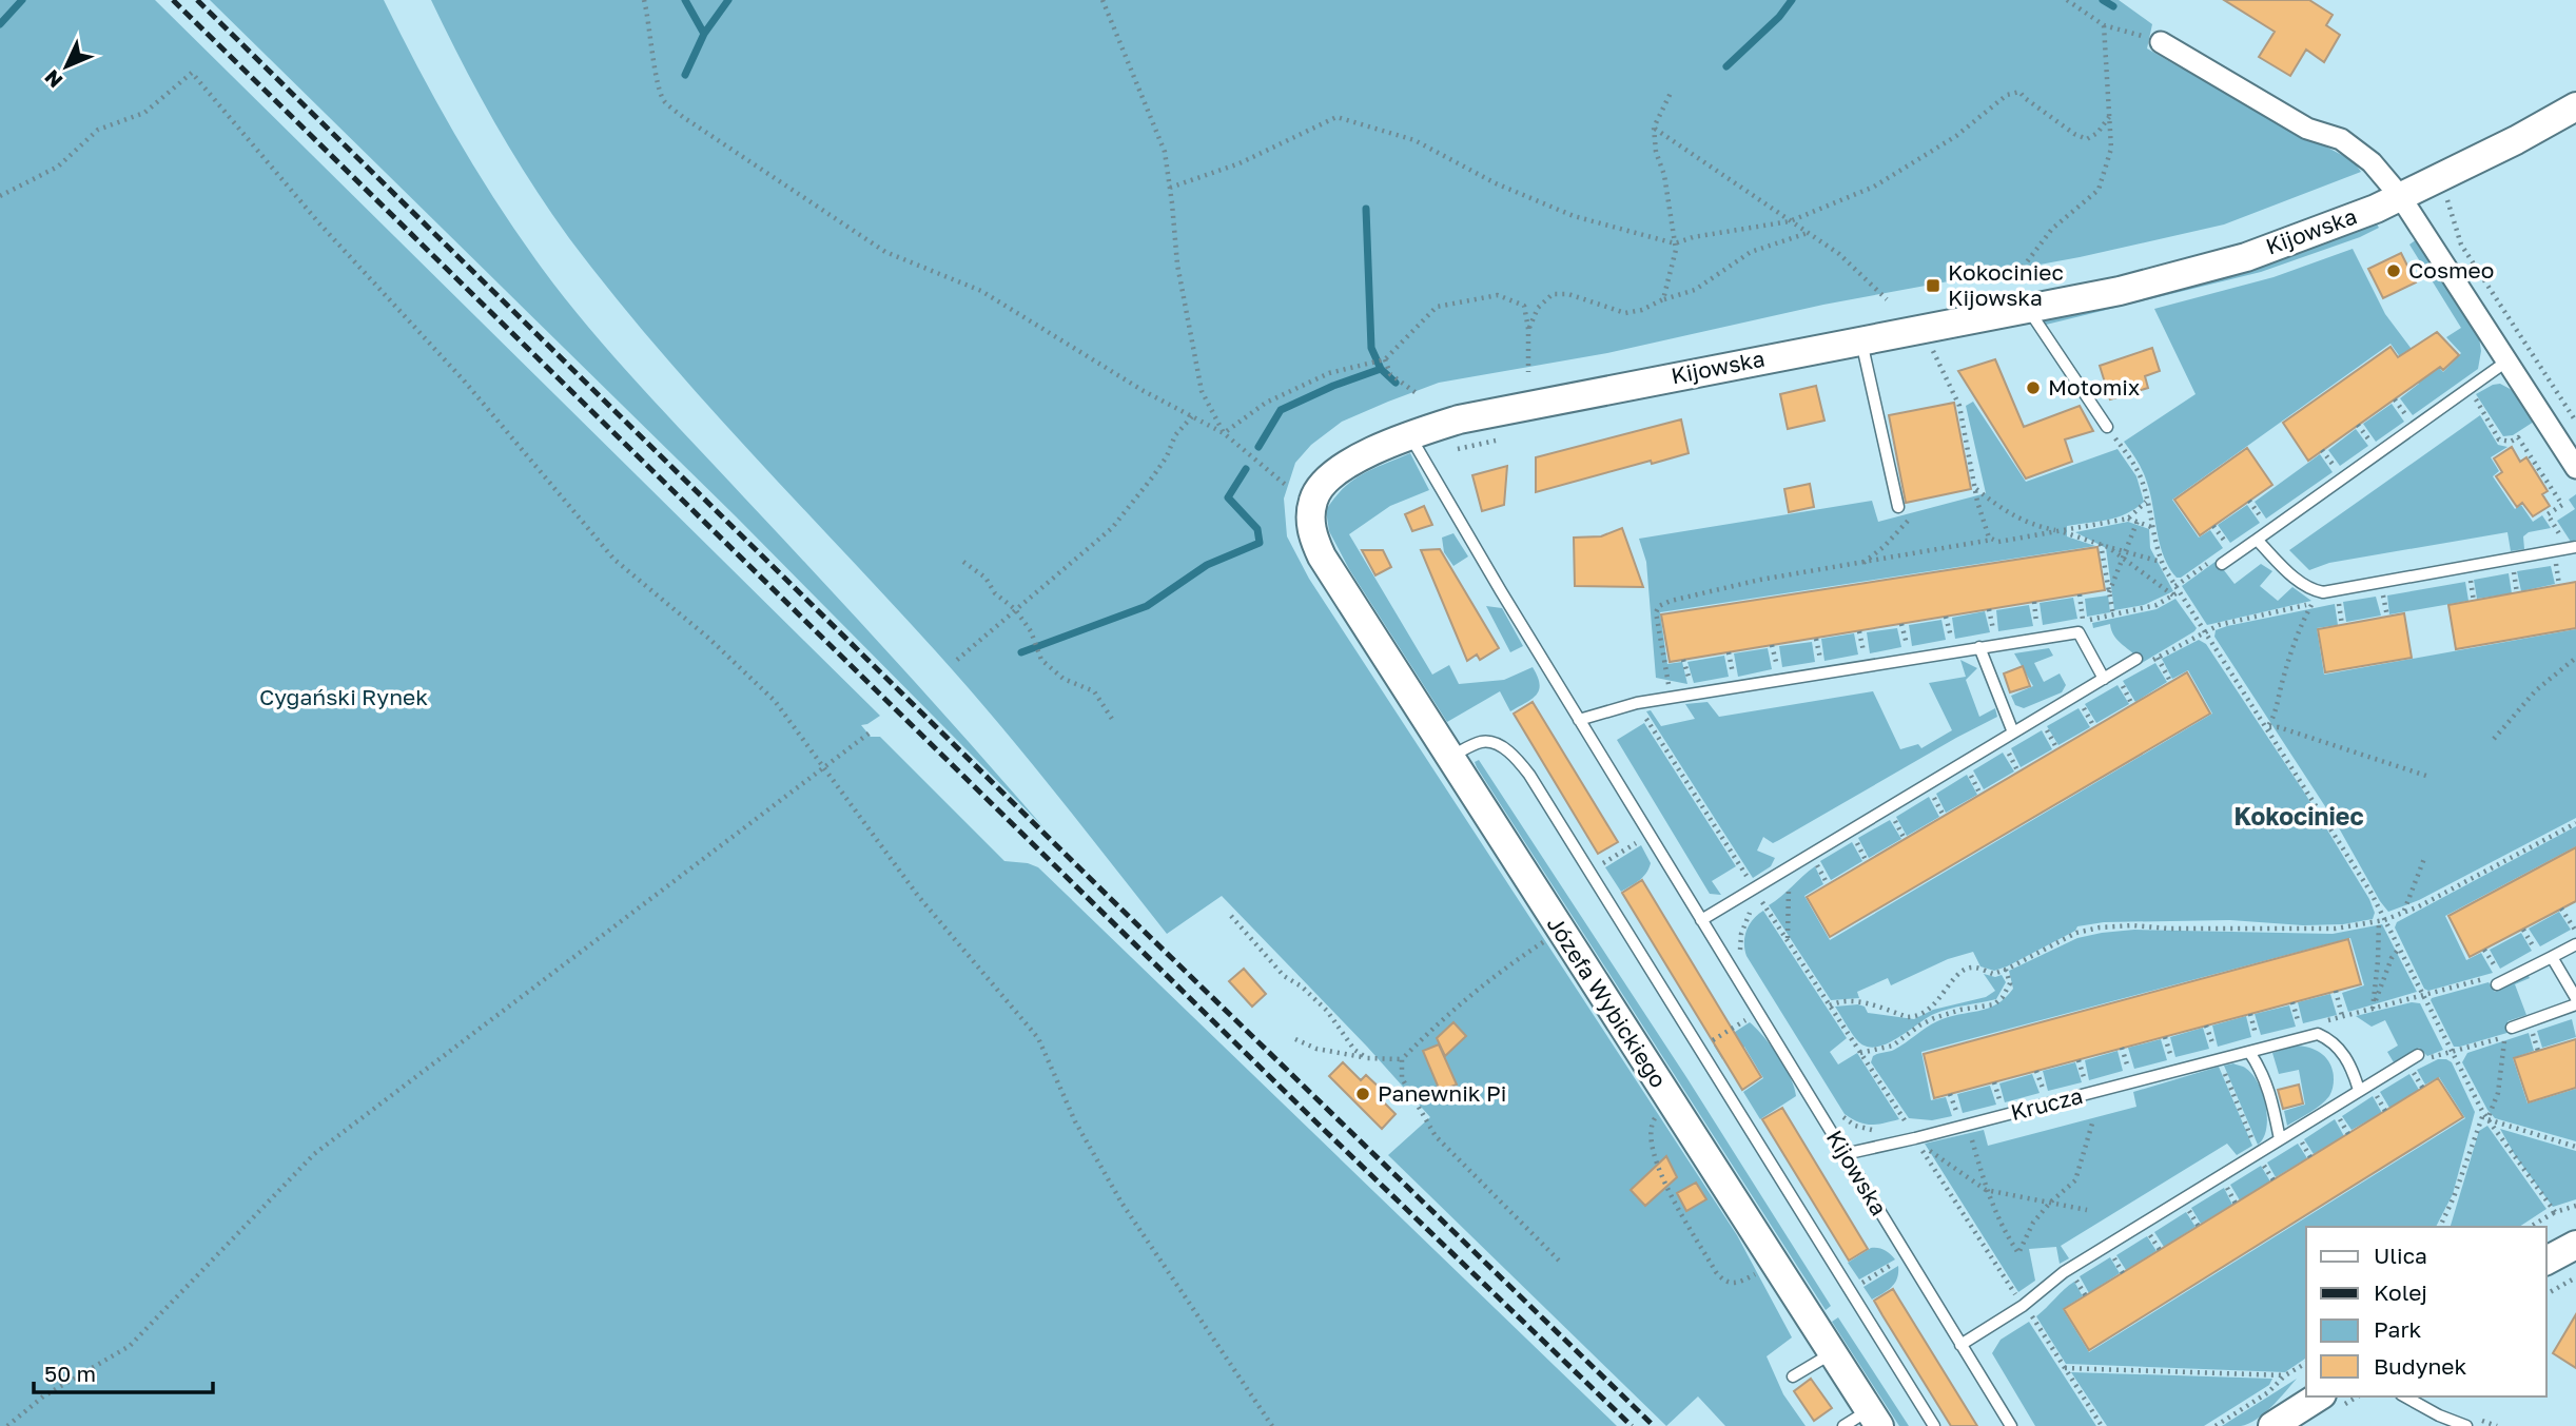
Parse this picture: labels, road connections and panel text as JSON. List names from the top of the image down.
{
  "streets": {
    "street": ["Kijowska", "Józefa Wybickiego"],
    "lane": ["Krucza"]
  },
  "crossings": [
    ["Kijowska", "Józefa Wybickiego"],
    ["Kijowska", "Krucza"]
  ],
  "districts": ["Kokociniec"],
  "parks": ["Cygański Rynek"],
  "places": {
    "other": ["Cosmeo", "Motomix", "Panewnik Pi"],
    "transit": ["Kokociniec Kijowska"]
  },
  "legend": [
    "Ulica",
    "Kolej",
    "Park",
    "Budynek"
  ],
  "scale_bar": "50 m",
  "north": "bottom left"
}
